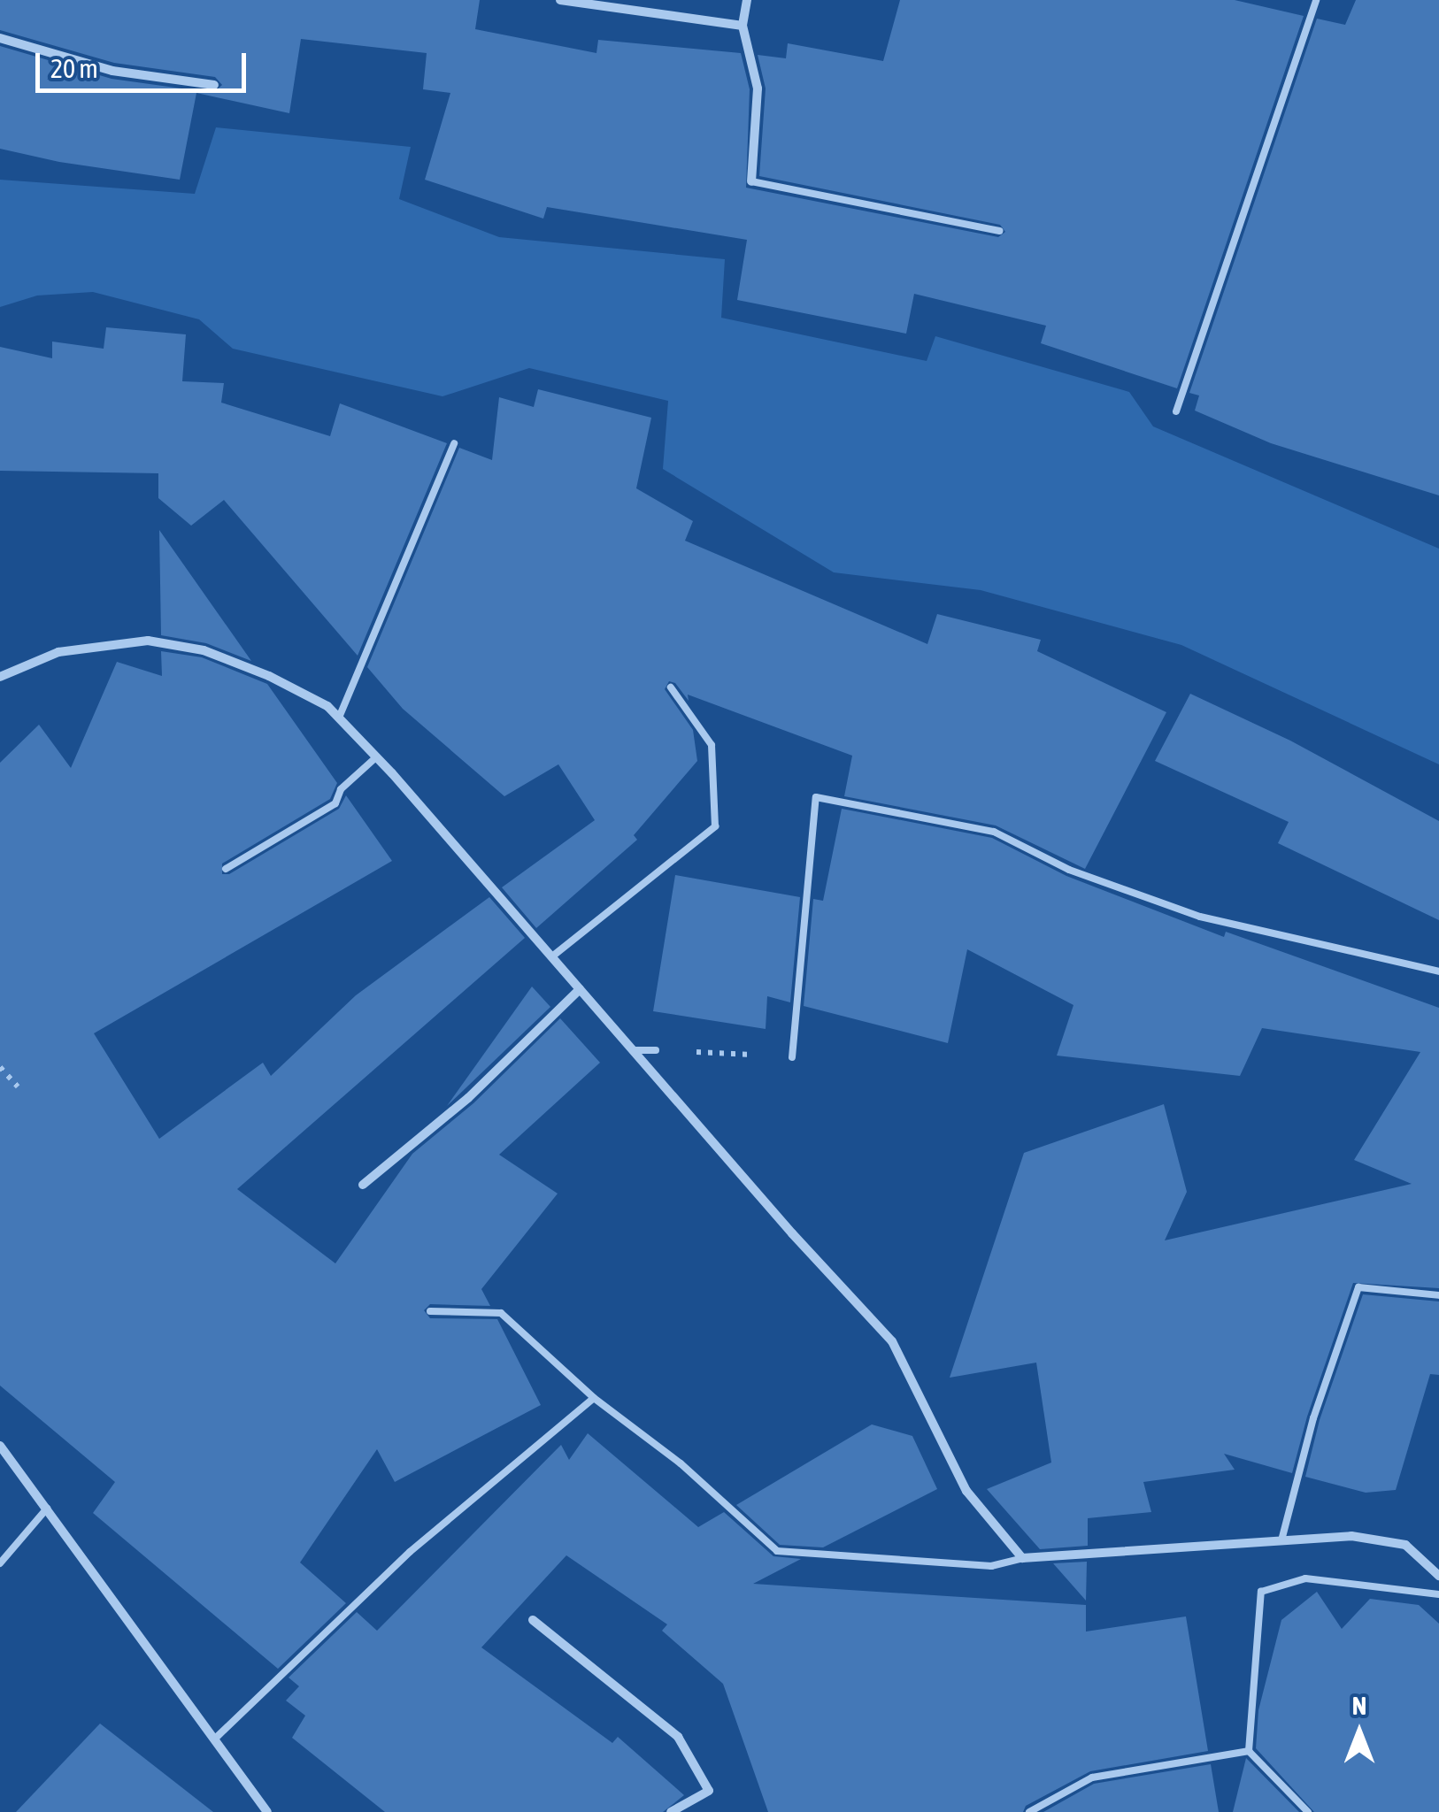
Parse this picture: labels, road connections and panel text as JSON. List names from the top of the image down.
{
  "scale_bar": "20 m",
  "north": "top"
}
